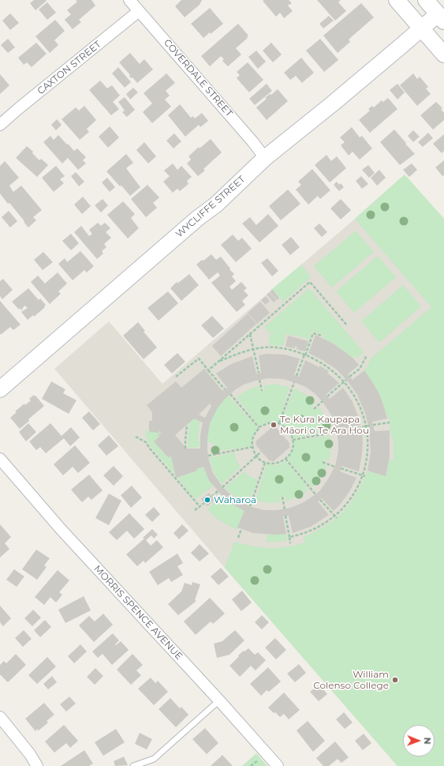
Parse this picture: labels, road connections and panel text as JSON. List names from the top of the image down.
{
  "streets": {
    "street": [
      "CAXTON STREET",
      "COVERDALE STREET",
      "WYCLIFFE STREET",
      "MORRIS SPENCE AVENUE"
    ]
  },
  "crossings": [
    ["CAXTON STREET", "COVERDALE STREET"],
    ["COVERDALE STREET", "WYCLIFFE STREET"]
  ],
  "places": ["Te Kura Kaupapa Māori o Te Ara Hou", "Waharoa", "William Colenso College"],
  "north": "right"
}
